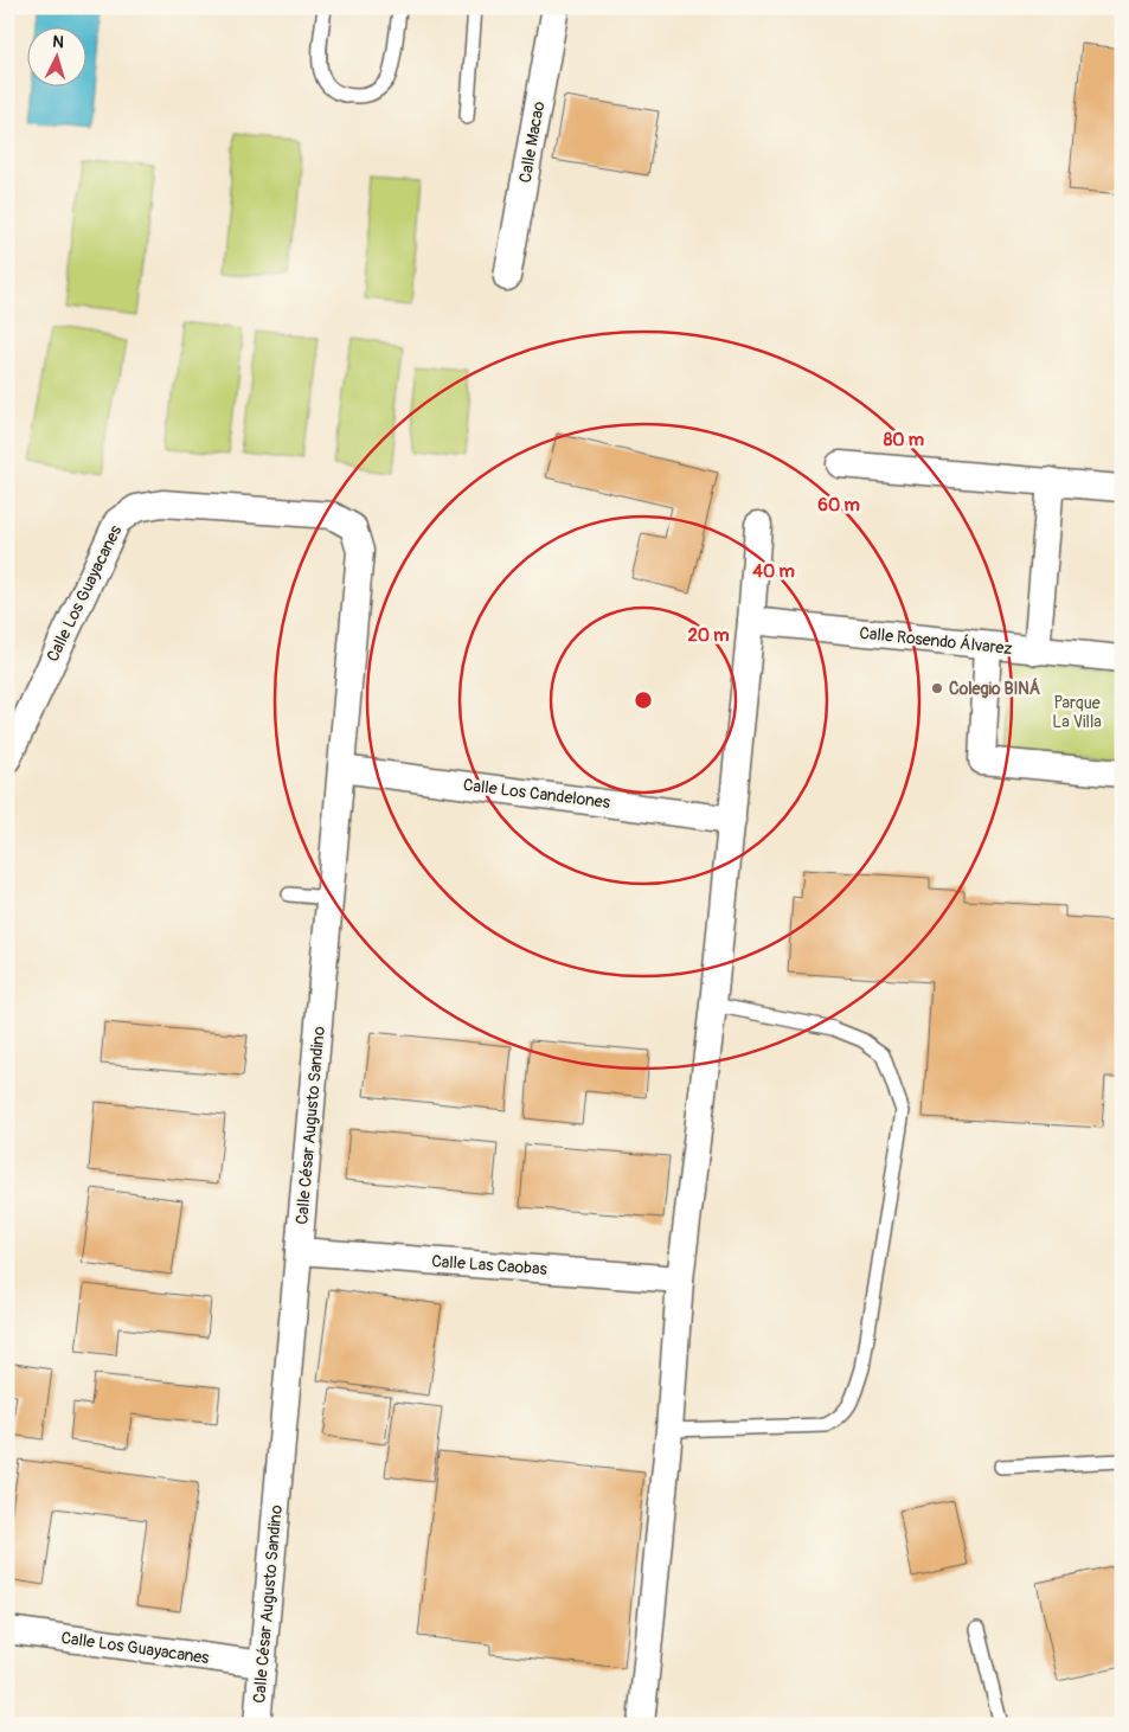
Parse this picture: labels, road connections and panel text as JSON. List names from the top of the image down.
{
  "streets": {
    "street": [
      "Calle Macao",
      "Calle Los Guayacanes",
      "Calle Rosendo Álvarez",
      "Calle Los Candelones",
      "Calle César Augusto Sandino",
      "Calle Las Caobas"
    ]
  },
  "crossings": [
    ["Calle Los Guayacanes", "Calle César Augusto Sandino"],
    ["Calle Los Candelones", "Calle César Augusto Sandino"],
    ["Calle César Augusto Sandino", "Calle Las Caobas"]
  ],
  "parks": ["Parque La Villa"],
  "places": ["Colegio BINÁ"],
  "north": "top",
  "rings": [
    "80 m",
    "60 m",
    "40 m",
    "20 m"
  ]
}
